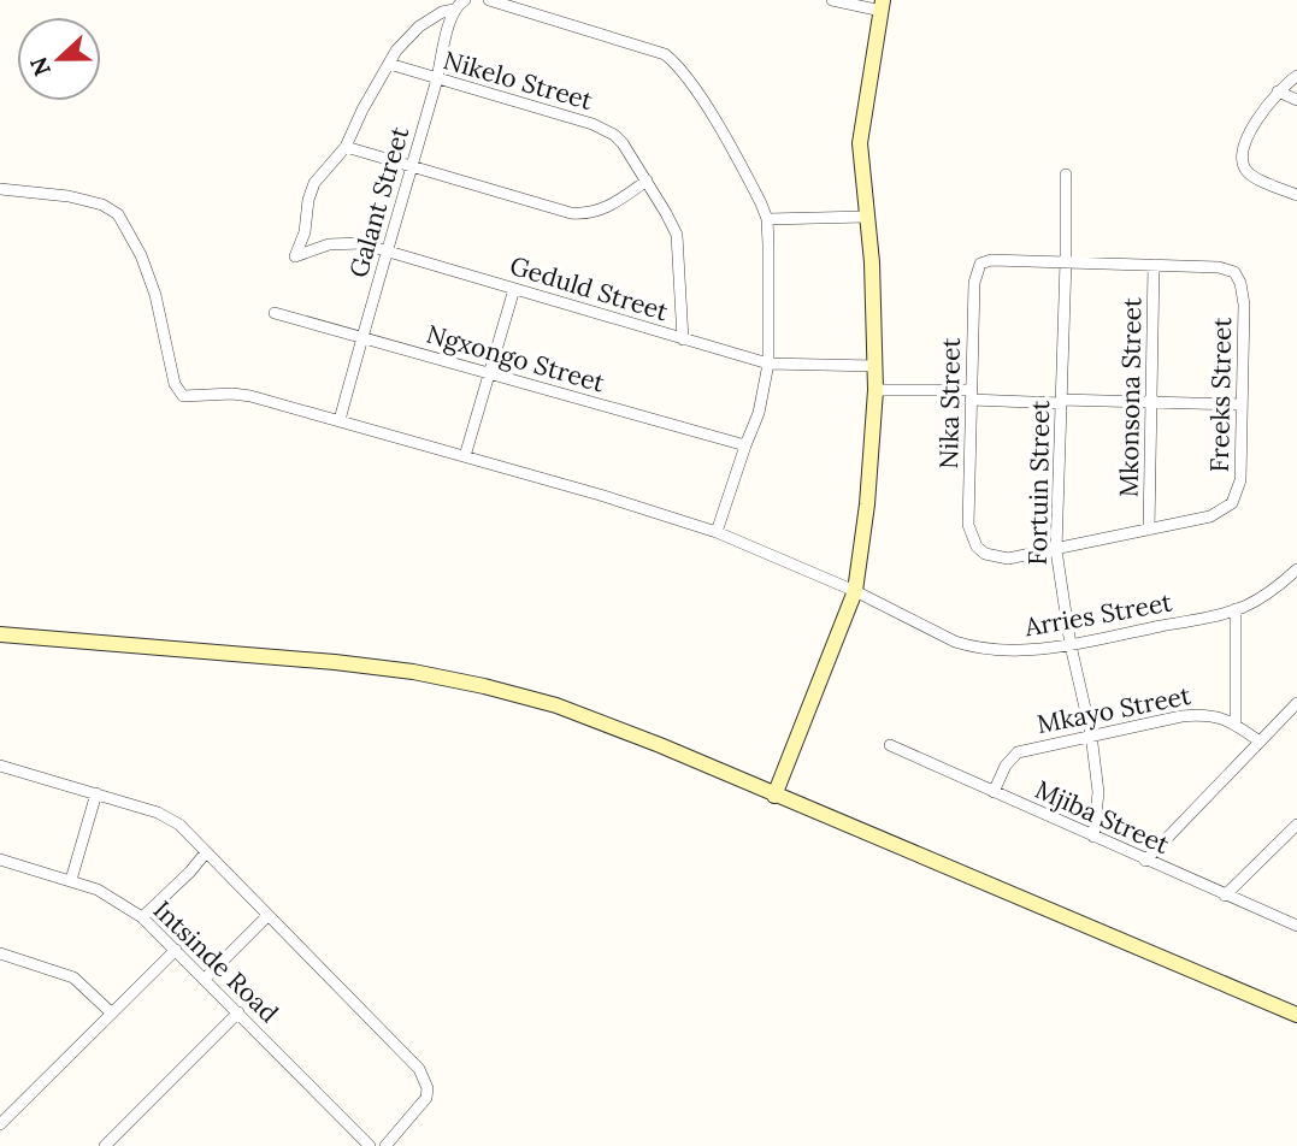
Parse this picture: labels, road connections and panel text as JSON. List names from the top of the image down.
{
  "streets": {
    "street": [
      "Nikelo Street",
      "Galant Street",
      "Geduld Street",
      "Ngxongo Street",
      "Freeks Street",
      "Mkonsona Street",
      "Nika Street",
      "Fortuin Street",
      "Arries Street",
      "Mkayo Street",
      "Mjiba Street",
      "Intsinde Road"
    ]
  },
  "crossings": [
    ["Nikelo Street", "Galant Street"],
    ["Nikelo Street", "Geduld Street"],
    ["Galant Street", "Geduld Street"],
    ["Galant Street", "Ngxongo Street"],
    ["Freeks Street", "Mkonsona Street"],
    ["Freeks Street", "Nika Street"],
    ["Freeks Street", "Fortuin Street"],
    ["Nika Street", "Fortuin Street"],
    ["Fortuin Street", "Arries Street"],
    ["Fortuin Street", "Mkayo Street"],
    ["Fortuin Street", "Mjiba Street"],
    ["Mkayo Street", "Mjiba Street"]
  ],
  "north": "left"
}
